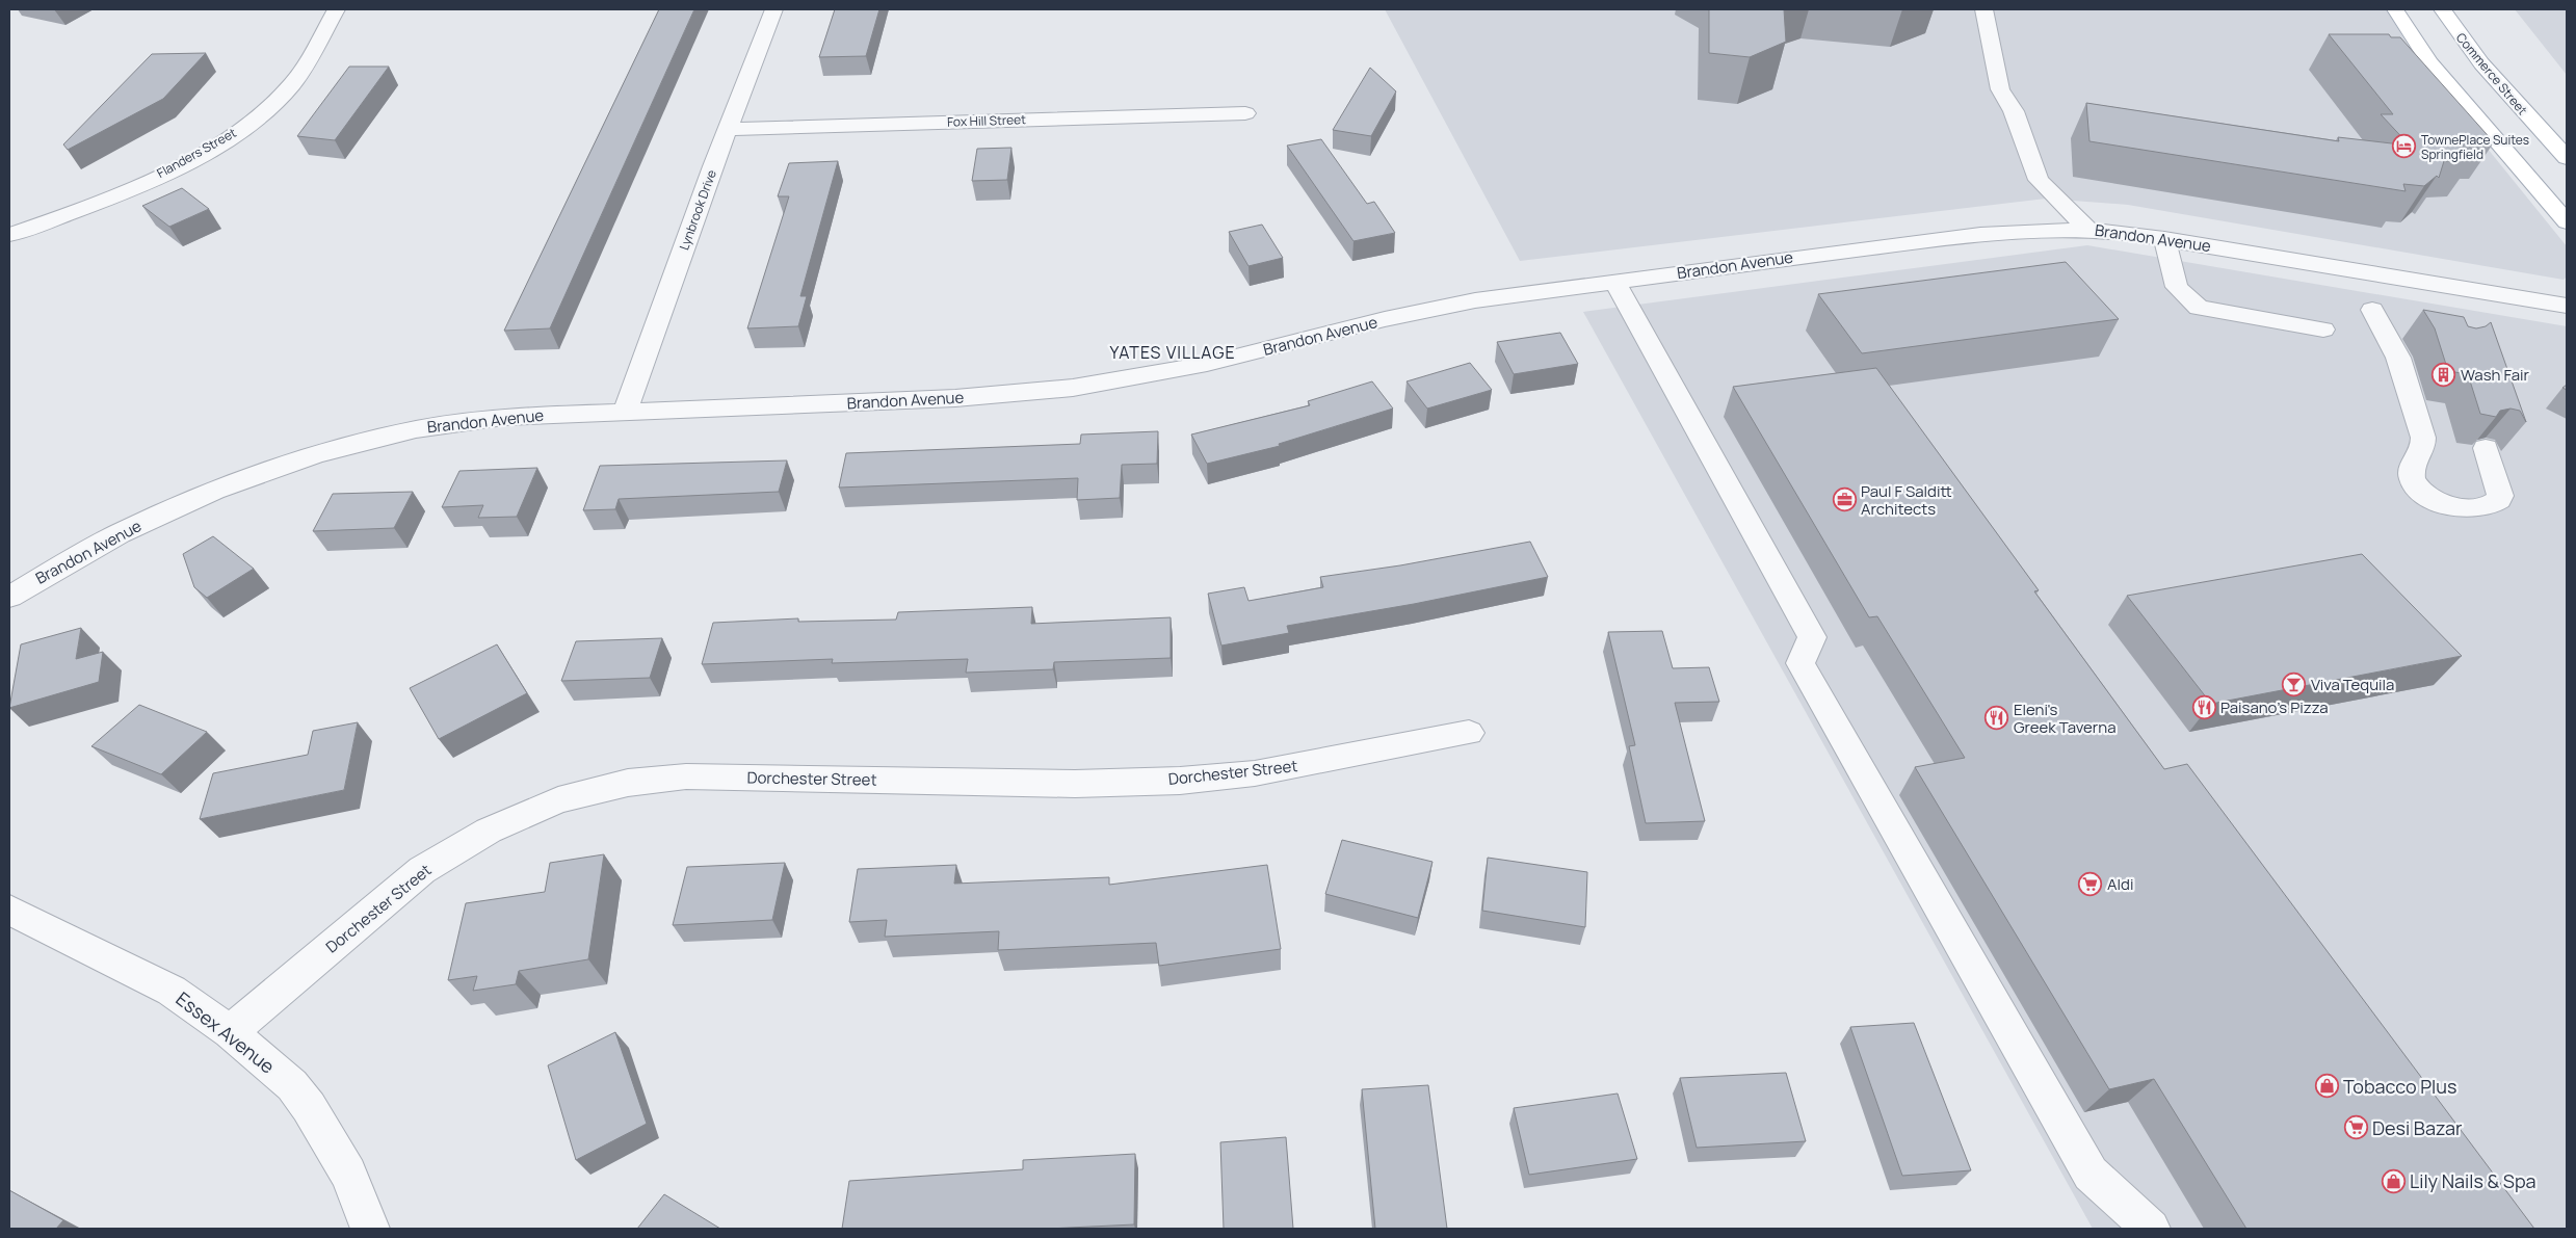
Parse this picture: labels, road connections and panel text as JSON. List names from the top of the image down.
{
  "streets": {
    "main road": ["Commerce Street"],
    "street": [
      "Fox Hill Street",
      "Flanders Street",
      "Lynbrook Drive",
      "Brandon Avenue",
      "Dorchester Street",
      "Essex Avenue"
    ]
  },
  "crossings": [
    ["Fox Hill Street", "Lynbrook Drive"],
    ["Lynbrook Drive", "Brandon Avenue"],
    ["Dorchester Street", "Essex Avenue"]
  ],
  "districts": ["YATES VILLAGE"],
  "places": {
    "hotel": ["TownePlace Suites Springfield"],
    "building": ["Wash Fair"],
    "office": ["Paul F Salditt Architects"],
    "bar": ["Viva Tequila"],
    "restaurant": ["Paisano's Pizza", "Eleni's Greek Taverna"],
    "supermarket": ["Aldi", "Desi Bazar"],
    "shop": ["Tobacco Plus", "Lily Nails & Spa"]
  }
}
